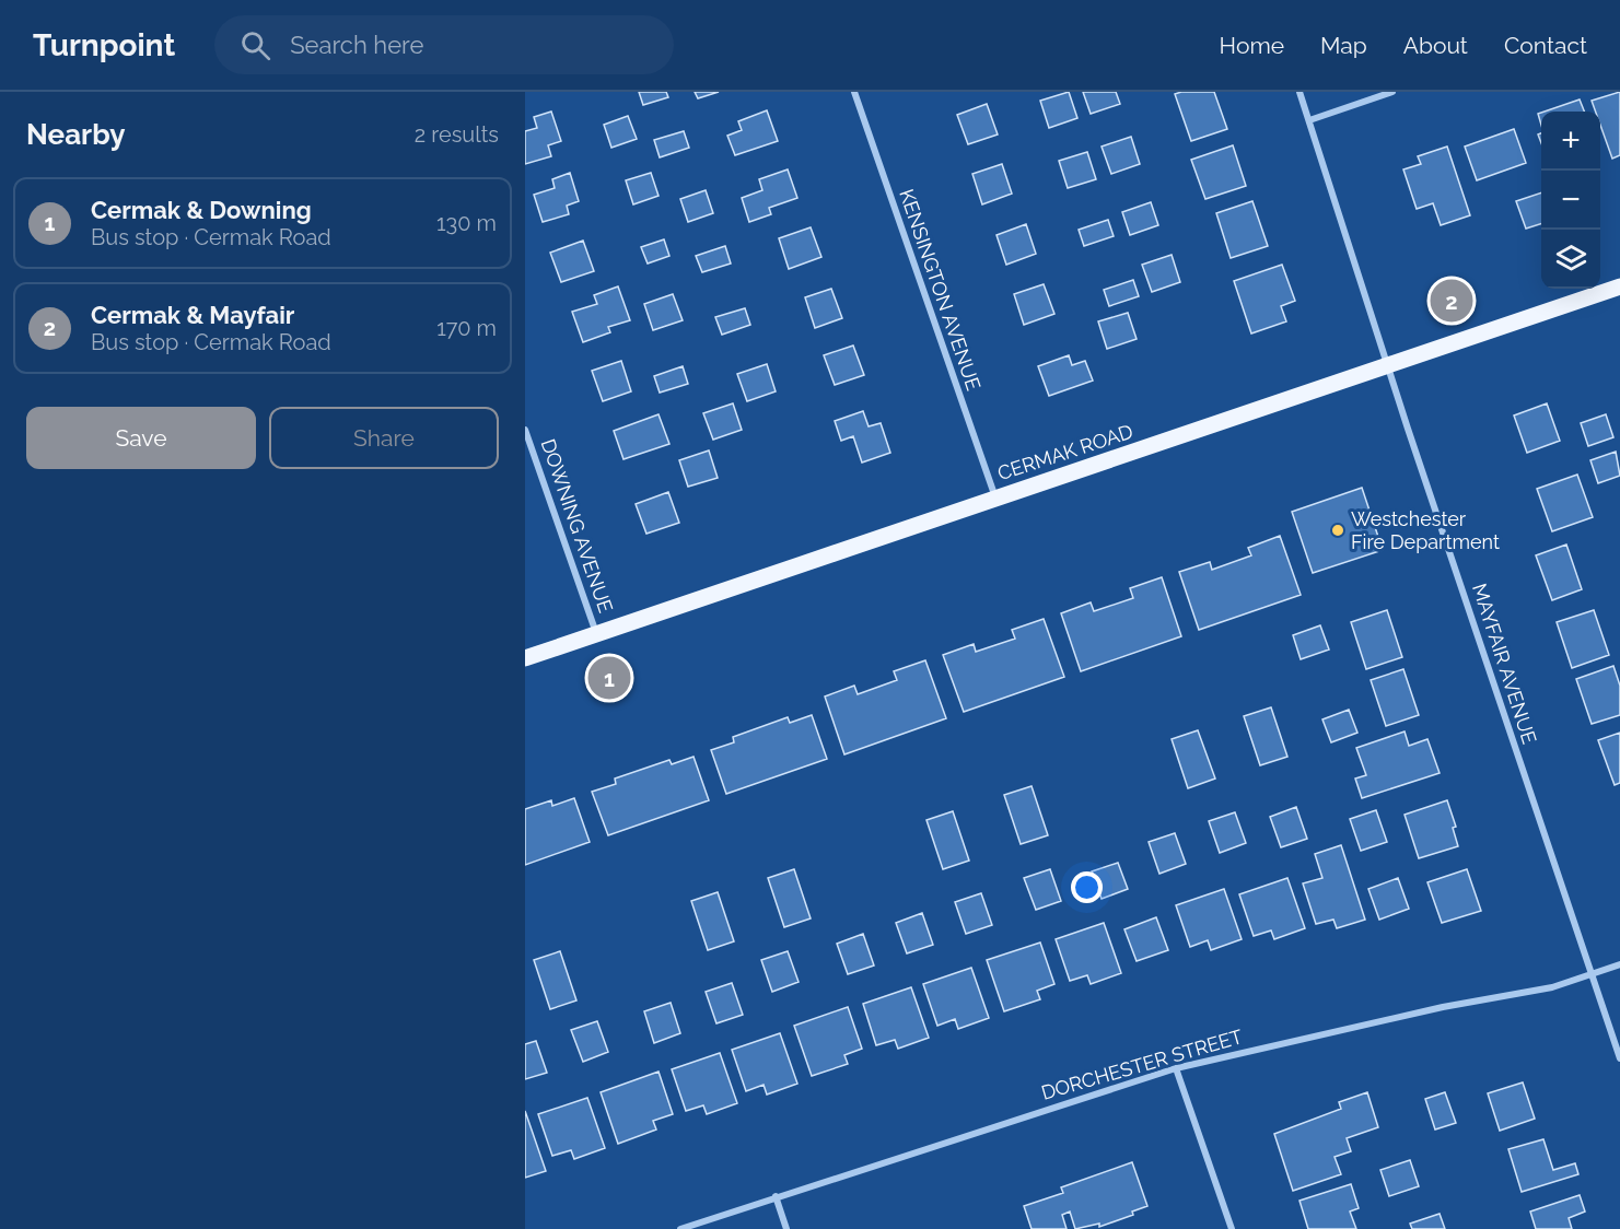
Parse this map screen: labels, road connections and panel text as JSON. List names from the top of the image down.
{
  "streets": {
    "main road": ["CERMAK ROAD"],
    "street": [
      "KENSINGTON AVENUE",
      "DOWNING AVENUE",
      "MAYFAIR AVENUE",
      "DORCHESTER STREET"
    ]
  },
  "crossings": [
    ["KENSINGTON AVENUE", "CERMAK ROAD"],
    ["CERMAK ROAD", "DOWNING AVENUE"],
    ["CERMAK ROAD", "MAYFAIR AVENUE"],
    ["MAYFAIR AVENUE", "DORCHESTER STREET"]
  ],
  "places": ["Westchester Fire Department"],
  "page": {
    "header": "Turnpoint",
    "search": "Search here",
    "nav": [
      "Home",
      "Map",
      "About",
      "Contact"
    ],
    "heading": ["Nearby", "2 results"],
    "map_buttons": ["+", "−"],
    "list": [
      {
        "mark": "1",
        "name": "Cermak & Downing",
        "note": "Bus stop · Cermak Road",
        "value": "130 m"
      },
      {
        "mark": "2",
        "name": "Cermak & Mayfair",
        "note": "Bus stop · Cermak Road",
        "value": "170 m"
      }
    ],
    "pins": ["2", "1"],
    "buttons": ["Save", "Share"]
  }
}
